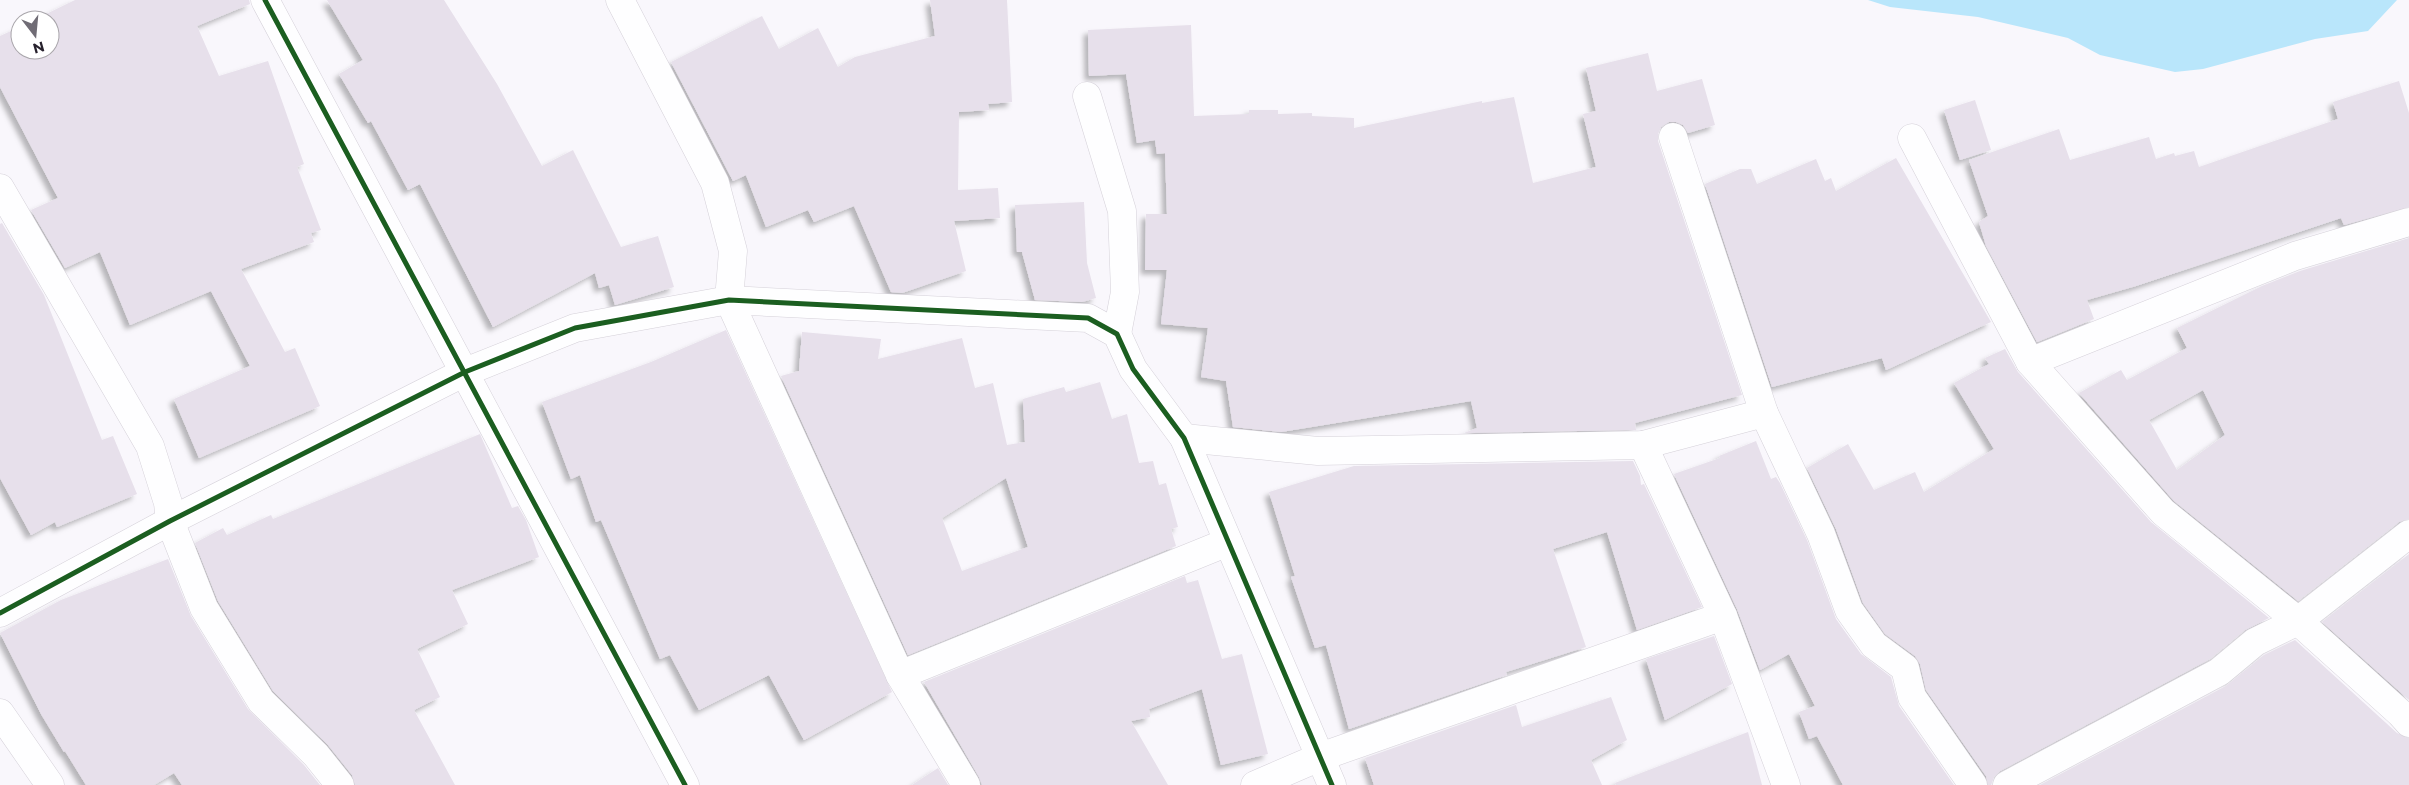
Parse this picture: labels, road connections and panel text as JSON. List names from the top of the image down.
{
  "north": "bottom"
}
